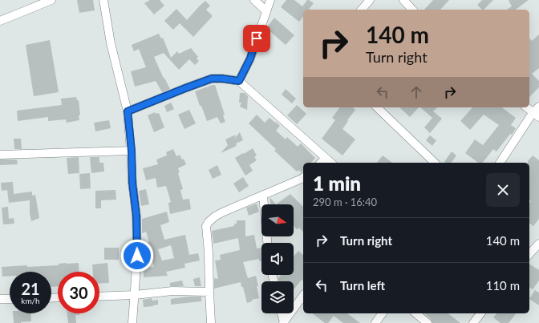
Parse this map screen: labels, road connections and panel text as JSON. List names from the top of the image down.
{
  "north": "right",
  "page": {
    "turn": ["140 m", "Turn right"],
    "heading": ["1 min", "290 m · 16:40"],
    "list": [
      {
        "name": "Turn right",
        "value": "140 m"
      },
      {
        "name": "Turn left",
        "value": "110 m"
      }
    ],
    "speed": "21 km/h",
    "limit": "30"
  }
}
